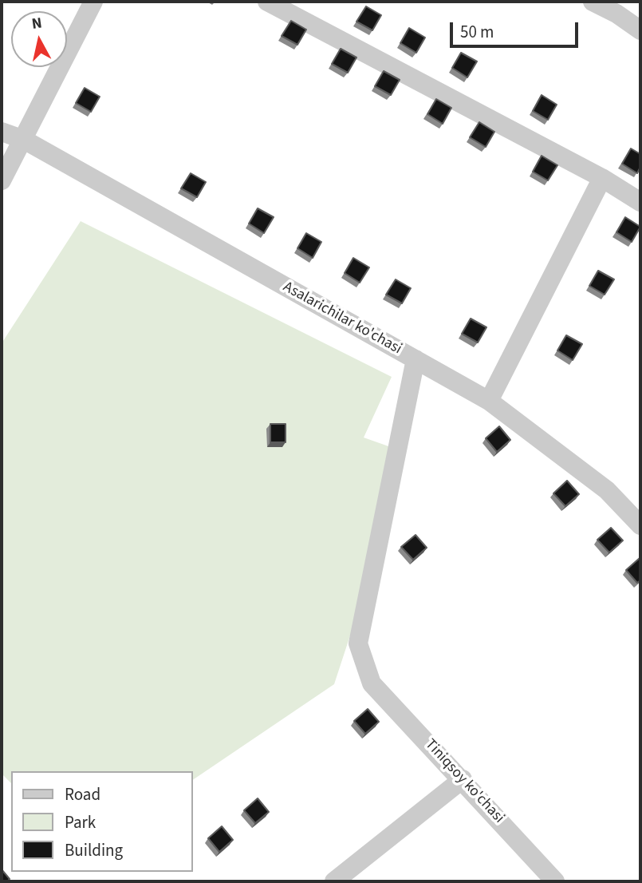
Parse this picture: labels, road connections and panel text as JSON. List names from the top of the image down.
{
  "streets": {
    "street": ["Asalarichilar ko'chasi", "Tiniqsoy ko'chasi"]
  },
  "crossings": [
    ["Asalarichilar ko'chasi", "Tiniqsoy ko'chasi"]
  ],
  "legend": ["Road", "Park", "Building"],
  "scale_bar": "50 m",
  "north": "top"
}
